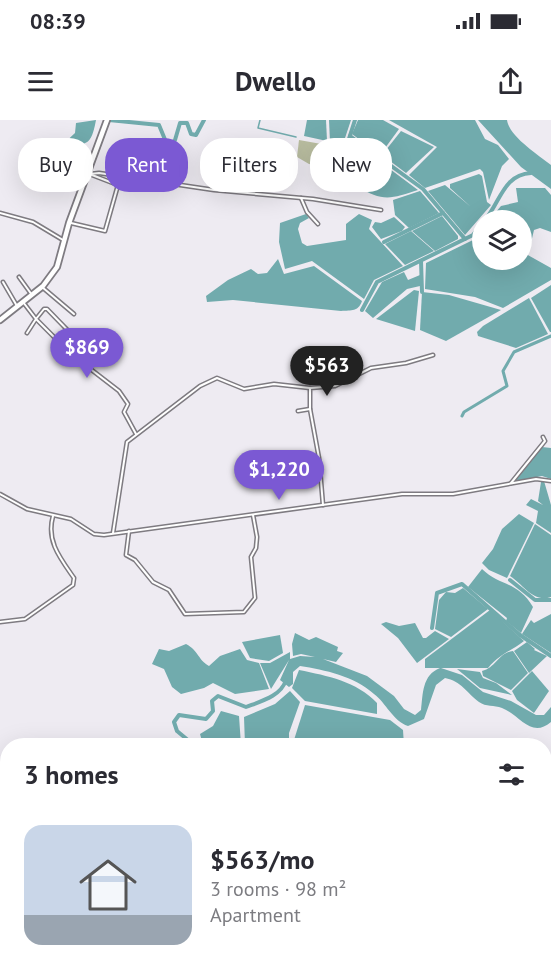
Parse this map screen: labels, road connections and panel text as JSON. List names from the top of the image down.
{
  "page": {
    "status": "08:39",
    "header": "Dwello",
    "chip": [
      "Buy",
      "Rent",
      "Filters",
      "New"
    ],
    "price": ["$869", "$563", "$1,220"],
    "heading": "3 homes",
    "list": [
      {
        "name": "$563/mo",
        "note": "3 rooms · 98 m² · Apartment"
      }
    ]
  }
}
